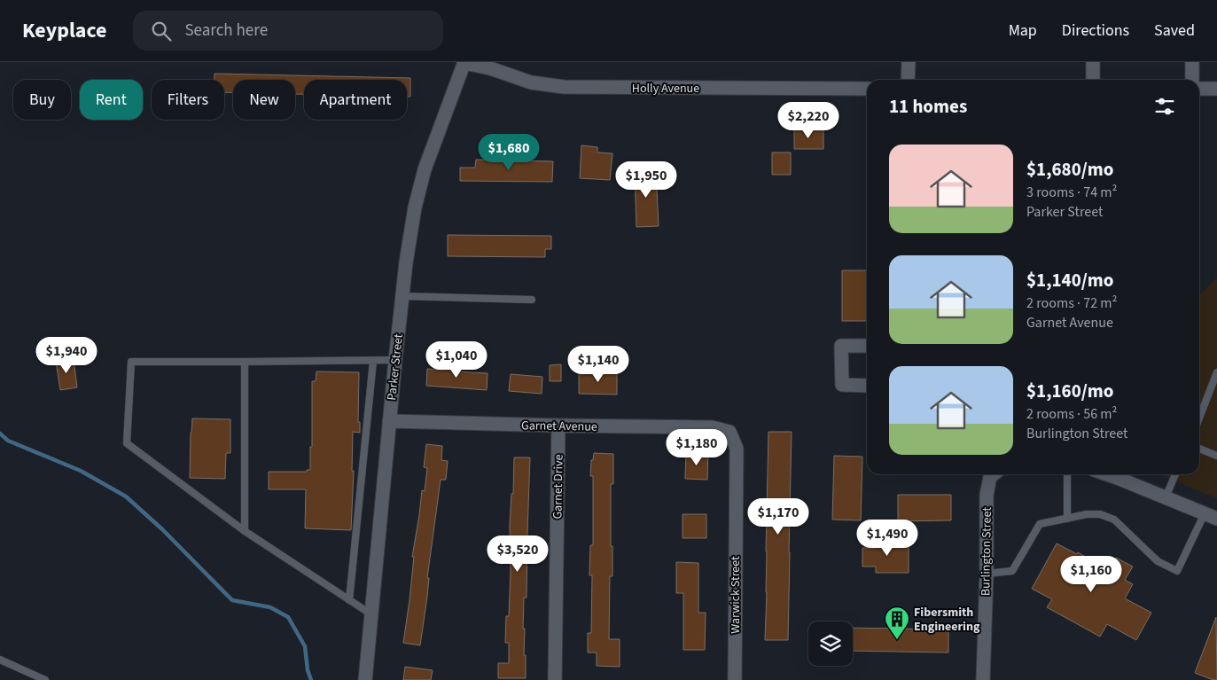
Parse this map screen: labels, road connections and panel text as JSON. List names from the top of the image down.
{
  "streets": {
    "street": [
      "Holly Avenue",
      "Parker Street",
      "Garnet Avenue",
      "Garnet Drive",
      "Burlington Street",
      "Warwick Street"
    ]
  },
  "crossings": [
    ["Holly Avenue", "Parker Street"],
    ["Parker Street", "Garnet Avenue"],
    ["Garnet Avenue", "Garnet Drive"],
    ["Garnet Avenue", "Warwick Street"]
  ],
  "places": {
    "building": ["Fibersmith Engineering"]
  },
  "page": {
    "header": "Keyplace",
    "search": "Search here",
    "nav": ["Map", "Directions", "Saved"],
    "chip": [
      "Buy",
      "Rent",
      "Filters",
      "New",
      "Apartment"
    ],
    "heading": "11 homes",
    "price": [
      "$2,220",
      "$1,680",
      "$1,950",
      "$1,940",
      "$1,040",
      "$1,140",
      "$1,180",
      "$1,170",
      "$1,490",
      "$3,520",
      "$1,160"
    ],
    "list": [
      {
        "name": "$1,680/mo",
        "note": "3 rooms · 74 m² · Parker Street"
      },
      {
        "name": "$1,140/mo",
        "note": "2 rooms · 72 m² · Garnet Avenue"
      },
      {
        "name": "$1,160/mo",
        "note": "2 rooms · 56 m² · Burlington Street"
      }
    ]
  }
}
